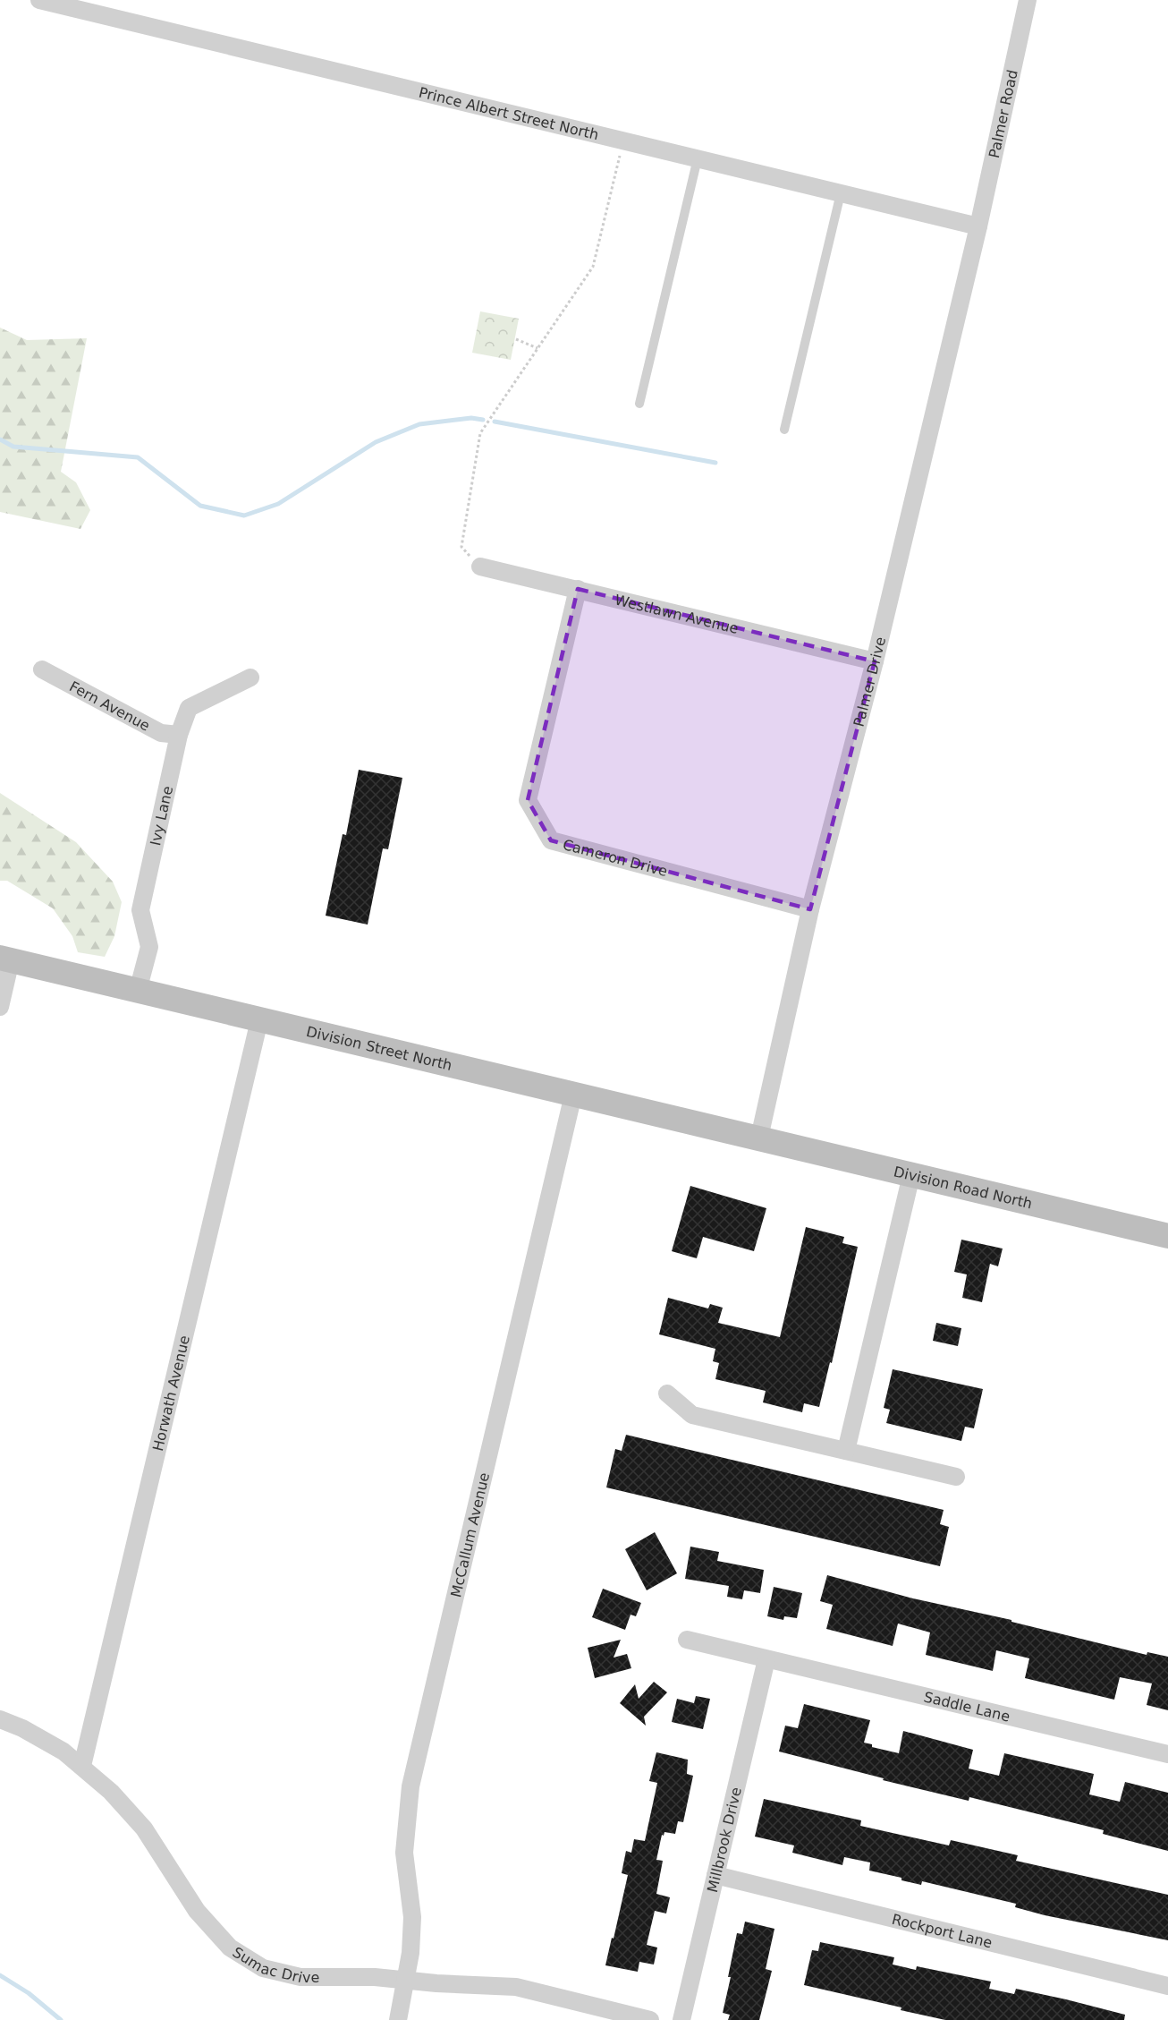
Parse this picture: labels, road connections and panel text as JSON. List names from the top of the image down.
{
  "streets": {
    "main road": ["Division Street North", "Division Road North"],
    "street": [
      "Prince Albert Street North",
      "Palmer Road",
      "Westlawn Avenue",
      "Palmer Drive",
      "Fern Avenue",
      "Ivy Lane",
      "Cameron Drive",
      "Horwath Avenue",
      "McCallum Avenue",
      "Saddle Lane",
      "Millbrook Drive",
      "Rockport Lane",
      "Sumac Drive"
    ]
  },
  "crossings": [
    ["Prince Albert Street North", "Palmer Road"],
    ["Prince Albert Street North", "Palmer Drive"],
    ["Palmer Road", "Palmer Drive"],
    ["Westlawn Avenue", "Palmer Drive"],
    ["Westlawn Avenue", "Cameron Drive"],
    ["Palmer Drive", "Cameron Drive"],
    ["Palmer Drive", "Division Street North"],
    ["Palmer Drive", "Division Road North"],
    ["Fern Avenue", "Ivy Lane"],
    ["Ivy Lane", "Division Street North"],
    ["Division Street North", "Division Road North"],
    ["Division Street North", "Horwath Avenue"],
    ["Division Street North", "McCallum Avenue"],
    ["Horwath Avenue", "Sumac Drive"],
    ["McCallum Avenue", "Sumac Drive"],
    ["Saddle Lane", "Millbrook Drive"],
    ["Millbrook Drive", "Rockport Lane"]
  ]
}
